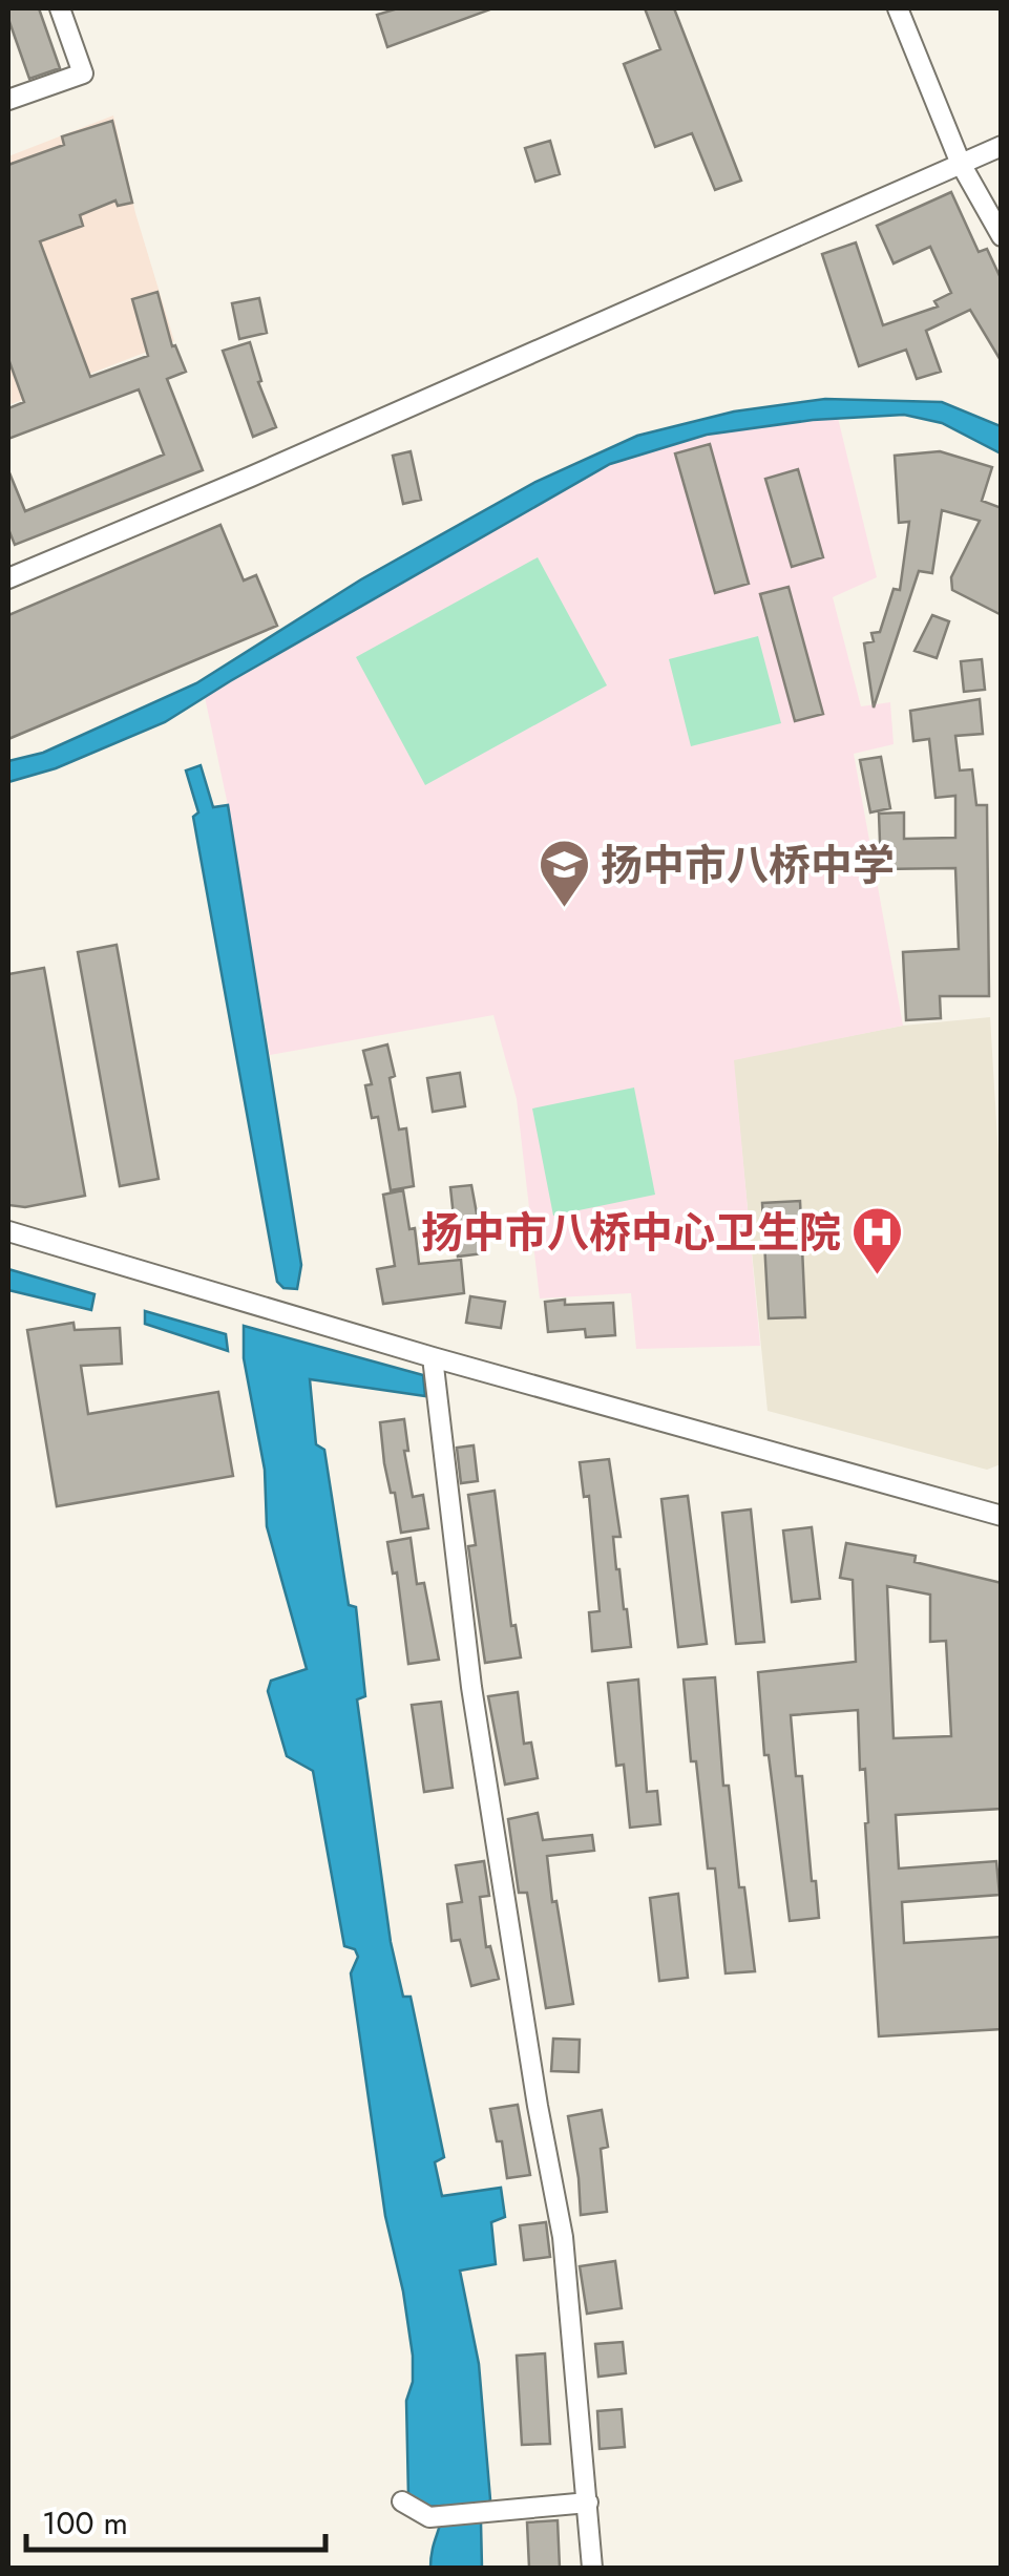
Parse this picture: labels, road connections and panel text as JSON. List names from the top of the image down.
{
  "places": {
    "school or university": ["扬中市八桥中学"],
    "hospital": ["扬中市八桥中心卫生院"]
  },
  "scale_bar": "100 m"
}
